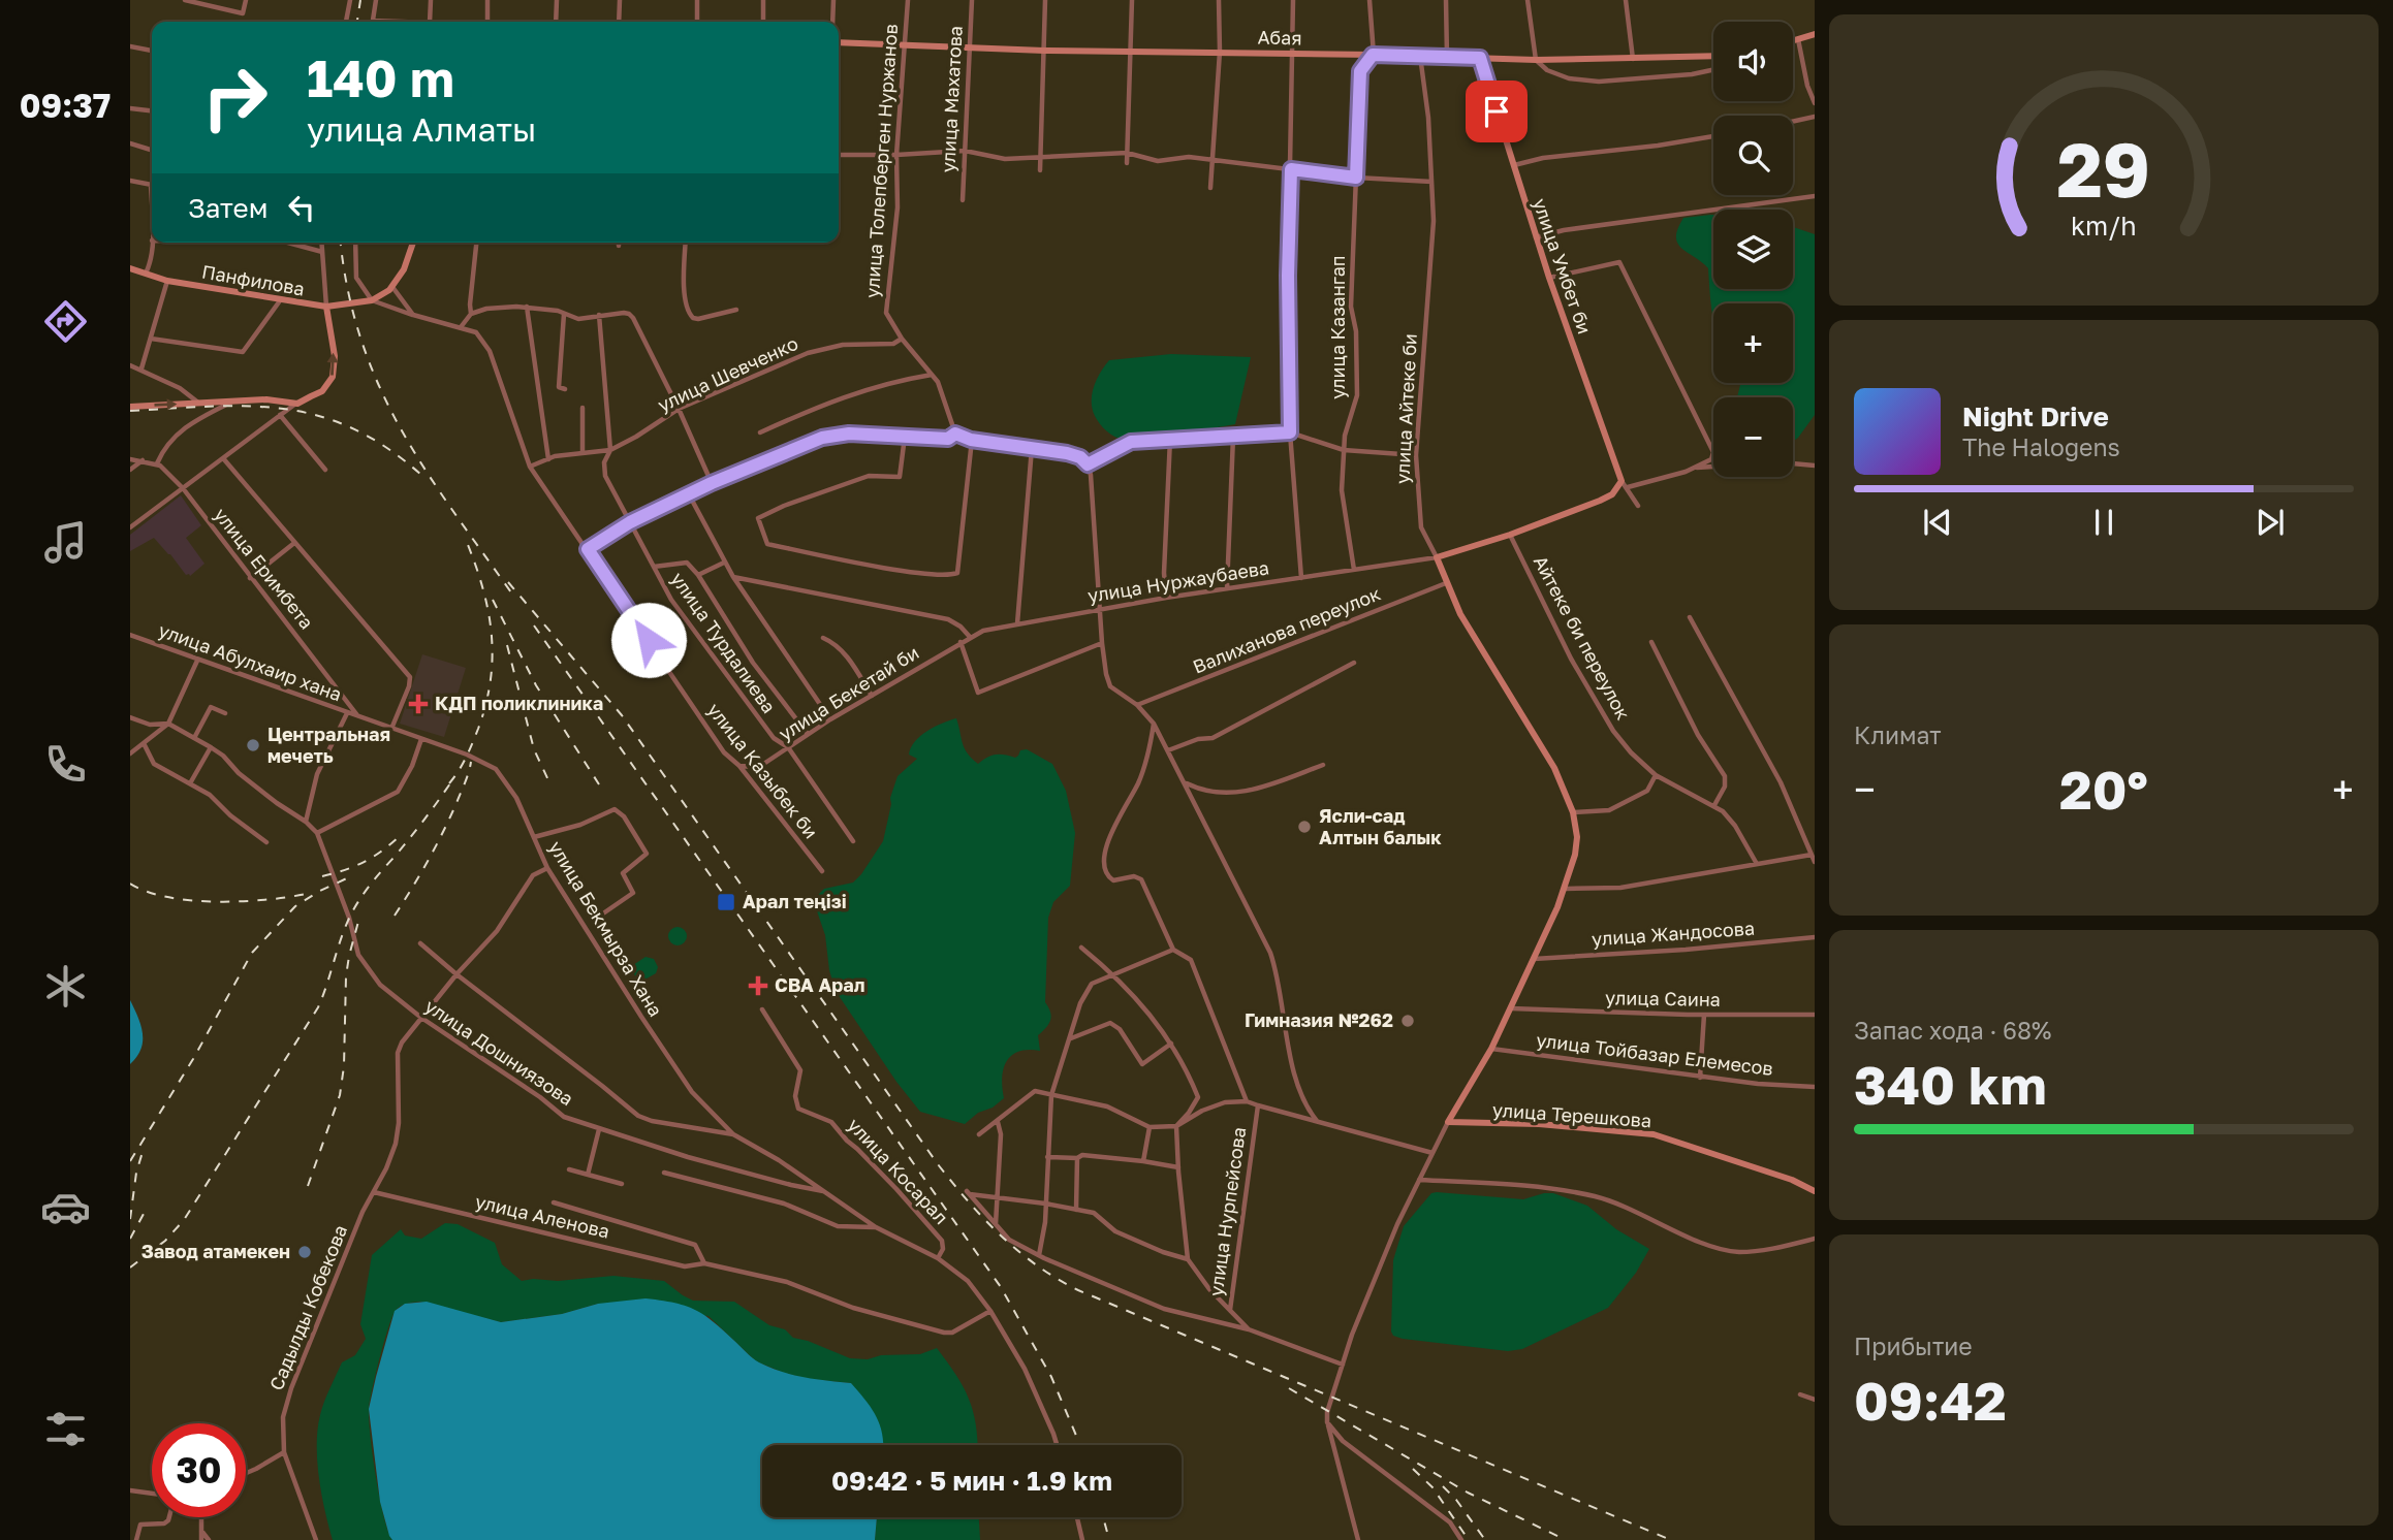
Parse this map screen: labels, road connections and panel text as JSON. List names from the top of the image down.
{
  "streets": {
    "street": [
      "Абая",
      "улица Махатова",
      "улица Толепберген Нуржанов",
      "улица Умбет би",
      "Панфилова",
      "улица Казангап",
      "улица Шевченко",
      "улица Айтеке би",
      "улица Еримбета",
      "улица Нуржаубаева",
      "Валиханова переулок",
      "Айтеке би переулок",
      "улица Турдалиева",
      "улица Абулхаир хана",
      "улица Бекетай би",
      "улица Казыбек би",
      "улица Бекмырза Хана",
      "улица Жандосова",
      "улица Саина",
      "улица Дошниязова",
      "улица Тойбазар Елемесов",
      "улица Терешкова",
      "улица Косарал",
      "улица Нурпейсова",
      "улица Аленова",
      "Садылды Кобекова"
    ]
  },
  "crossings": [
    ["Абая", "улица Махатова"],
    ["Абая", "улица Толепберген Нуржанов"],
    ["Абая", "улица Умбет би"],
    ["Абая", "улица Казангап"],
    ["Абая", "улица Айтеке би"],
    ["улица Толепберген Нуржанов", "улица Шевченко"],
    ["улица Умбет би", "улица Нуржаубаева"],
    ["Панфилова", "улица Казыбек би"],
    ["улица Казангап", "улица Нуржаубаева"],
    ["улица Шевченко", "улица Турдалиева"],
    ["улица Шевченко", "улица Казыбек би"],
    ["улица Айтеке би", "улица Нуржаубаева"],
    ["улица Айтеке би", "Валиханова переулок"],
    ["улица Айтеке би", "улица Жандосова"],
    ["улица Айтеке би", "улица Саина"],
    ["улица Айтеке би", "улица Тойбазар Елемесов"],
    ["улица Айтеке би", "улица Терешкова"],
    ["улица Еримбета", "улица Абулхаир хана"],
    ["улица Еримбета", "улица Бекмырза Хана"],
    ["улица Нуржаубаева", "Айтеке би переулок"],
    ["улица Нуржаубаева", "улица Бекетай би"],
    ["улица Турдалиева", "улица Бекетай би"],
    ["улица Абулхаир хана", "улица Бекмырза Хана"],
    ["улица Бекетай би", "улица Казыбек би"],
    ["улица Бекмырза Хана", "Садылды Кобекова"],
    ["улица Дошниязова", "Садылды Кобекова"],
    ["улица Аленова", "Садылды Кобекова"]
  ],
  "places": {
    "health": ["КДП поликлиника", "СВА Арал"],
    "other": [
      "Центральная мечеть",
      "Ясли-сад Алтын балык",
      "Гимназия №262",
      "Завод атамекен"
    ],
    "transit": ["Арал теңізі"]
  },
  "page": {
    "tabs": "09:37",
    "map_buttons": ["+", "−"],
    "turn": ["140 m", "улица Алматы"],
    "then": "Затем",
    "song": ["Night Drive", "The Halogens"],
    "tile": [
      "Климат",
      ["Запас хода · 68%", "340 km"],
      ["Прибытие", "09:42"]
    ],
    "heat": ["−", "20°", "+"],
    "limit": "30",
    "trip": "09:42 · 5 мин · 1.9 km",
    "gauge": ["29", "km/h"]
  }
}
